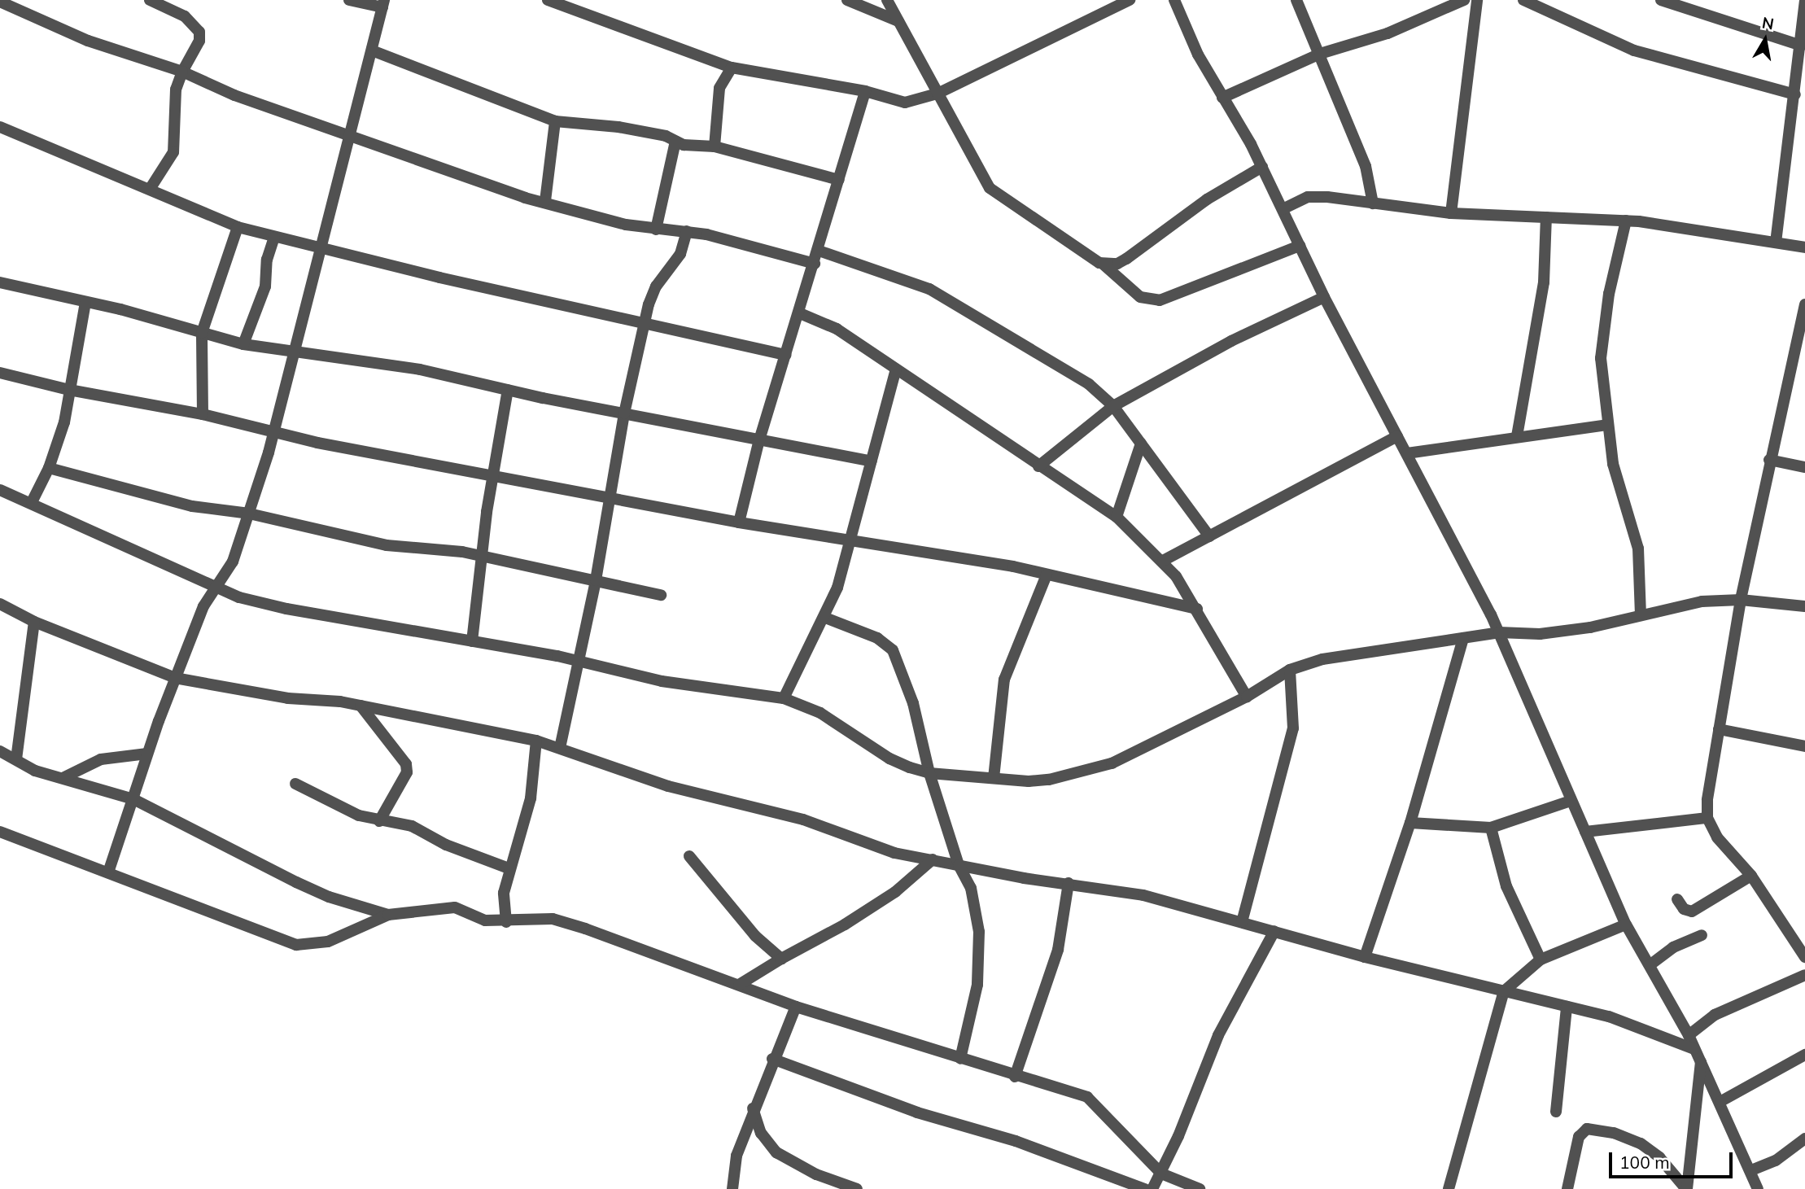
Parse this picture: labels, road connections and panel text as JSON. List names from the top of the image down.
{
  "scale_bar": "100 m",
  "north": "top"
}
